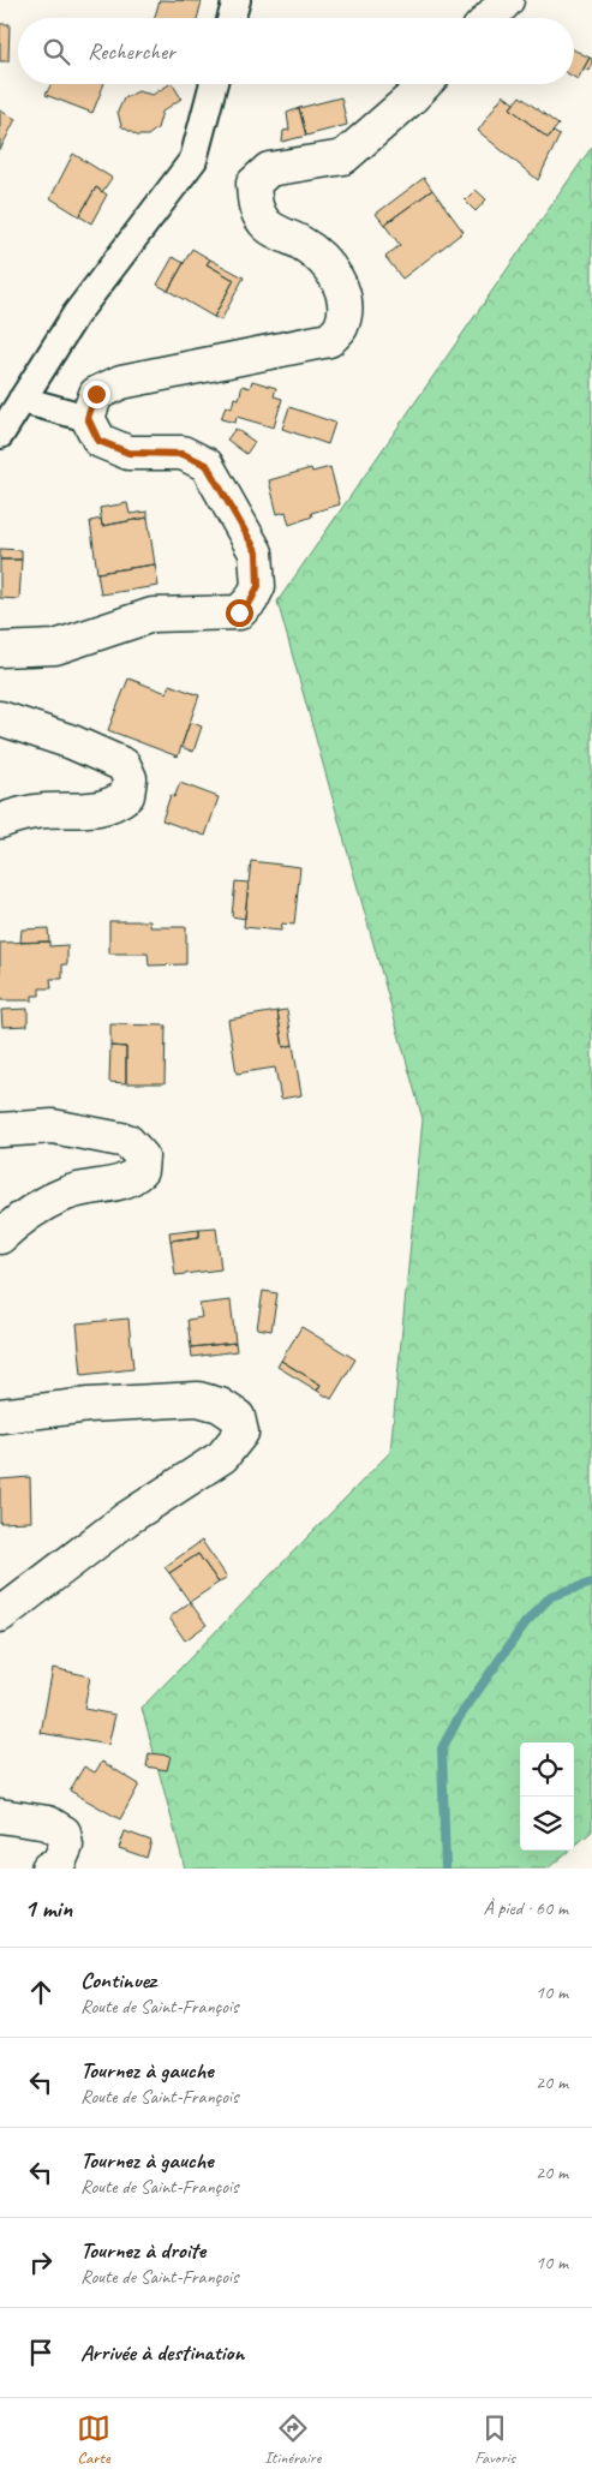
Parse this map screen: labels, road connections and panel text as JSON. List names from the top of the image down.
{
  "page": {
    "search": "Rechercher",
    "heading": ["1 min", "À pied · 60 m"],
    "list": [
      ["Continuez", "Route de Saint-François", "10 m"],
      ["Tournez à gauche", "Route de Saint-François", "20 m"],
      ["Tournez à gauche", "Route de Saint-François", "20 m"],
      ["Tournez à droite", "Route de Saint-François", "10 m"],
      "Arrivée à destination"
    ],
    "nav": ["Carte", "Itinéraire", "Favoris"]
  }
}
